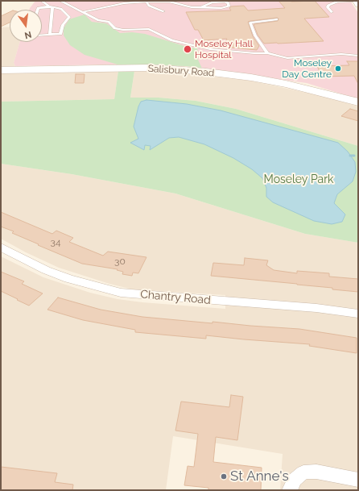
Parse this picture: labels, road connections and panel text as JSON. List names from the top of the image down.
{
  "streets": {
    "main road": ["Salisbury Road"],
    "street": ["Chantry Road"]
  },
  "parks": ["Moseley Park"],
  "places": ["Moseley Hall Hospital", "Moseley Day Centre", "St Anne's"],
  "house_numbers": ["34", "30"],
  "north": "bottom"
}
